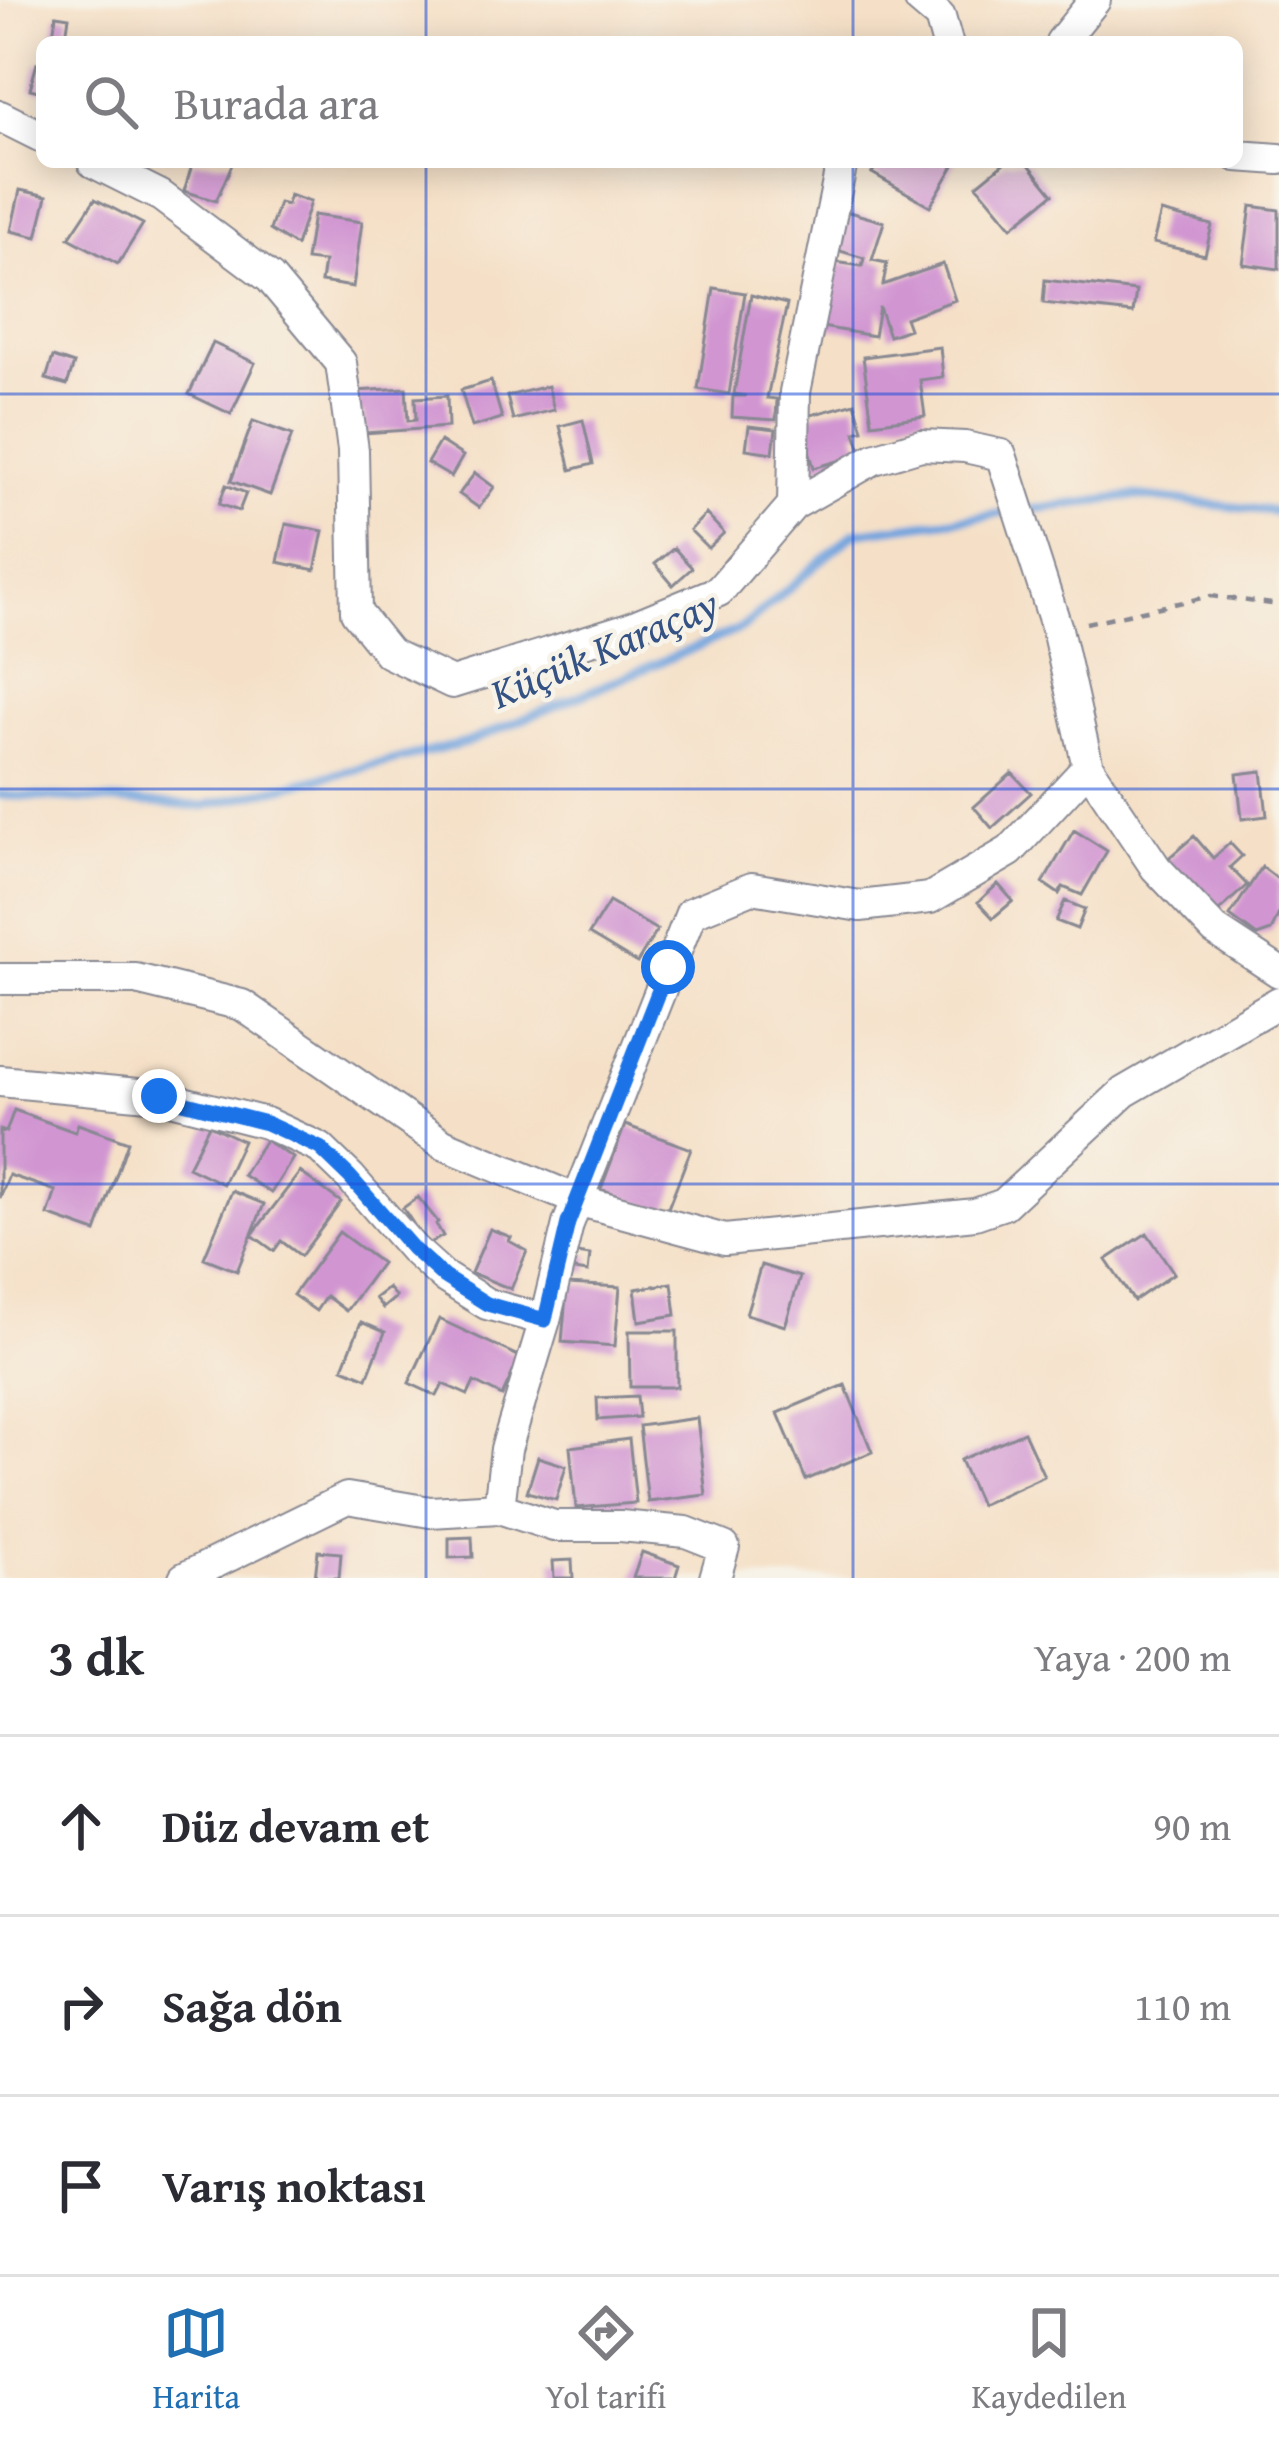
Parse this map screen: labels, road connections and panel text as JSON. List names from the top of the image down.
{
  "water": ["Küçük Karaçay"],
  "page": {
    "search": "Burada ara",
    "heading": ["3 dk", "Yaya · 200 m"],
    "list": [
      ["Düz devam et", "90 m"],
      ["Sağa dön", "110 m"],
      "Varış noktası"
    ],
    "nav": ["Harita", "Yol tarifi", "Kaydedilen"]
  }
}
